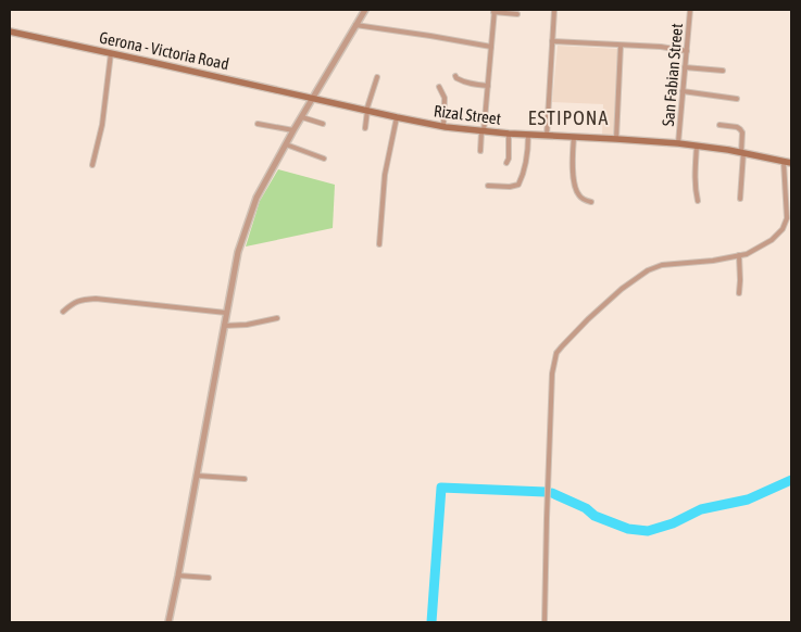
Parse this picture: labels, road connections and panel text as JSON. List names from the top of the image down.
{
  "streets": {
    "main road": ["Gerona - Victoria Road", "Rizal Street"],
    "street": ["San Fabian Street"]
  },
  "crossings": [
    ["Gerona - Victoria Road", "Rizal Street"],
    ["San Fabian Street", "Rizal Street"]
  ],
  "districts": ["ESTIPONA"]
}
